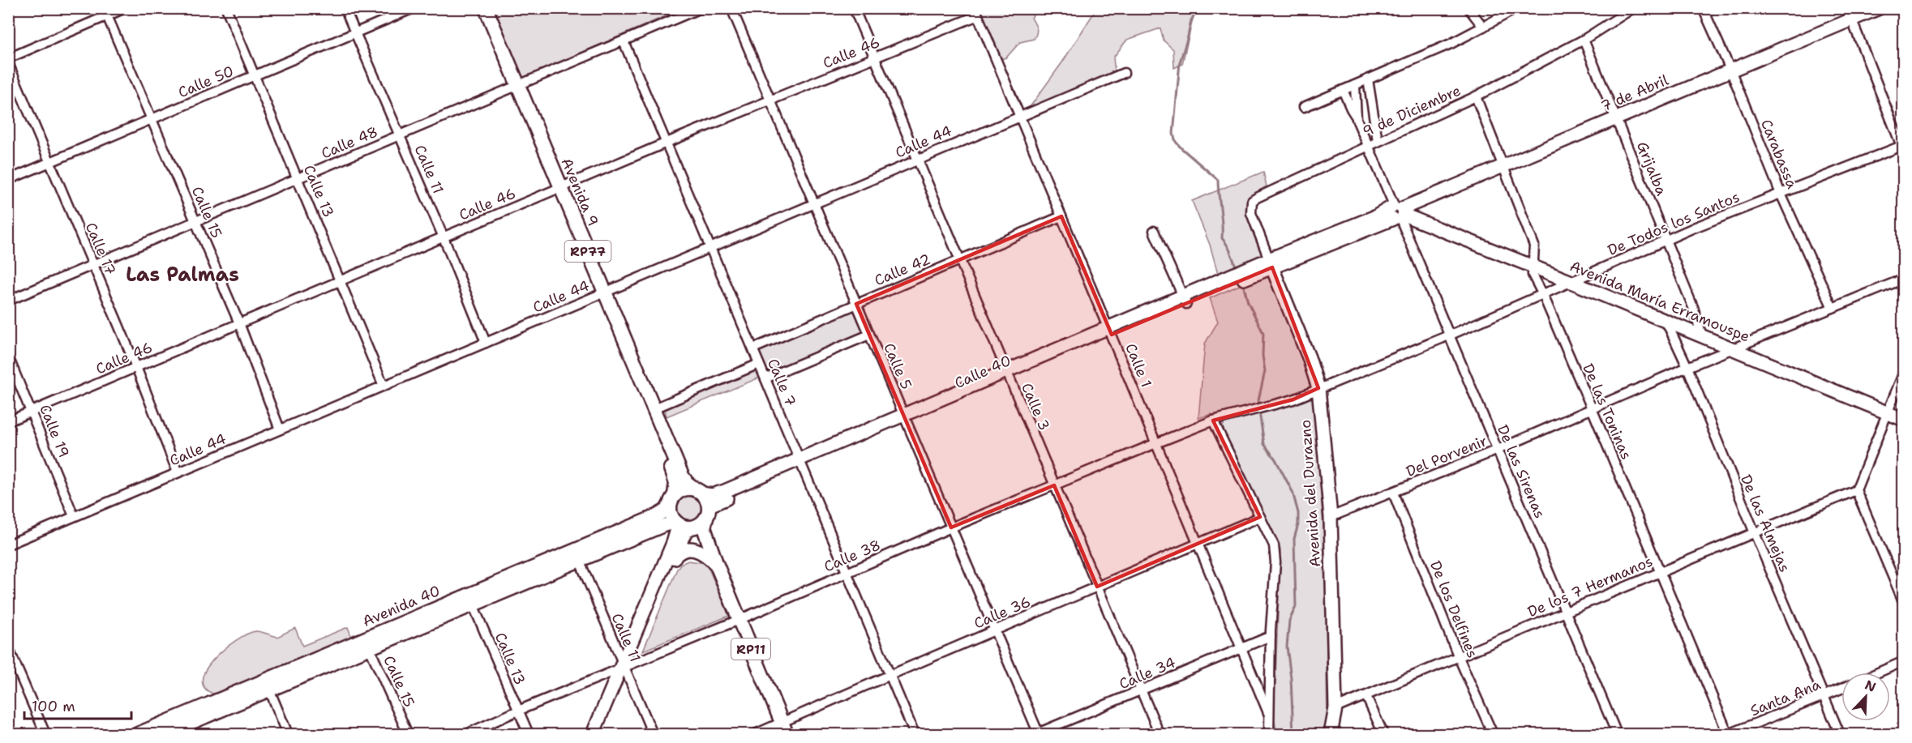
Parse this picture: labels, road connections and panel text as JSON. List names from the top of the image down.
{
  "streets": {
    "main road": [
      "7 de Abril",
      "Avenida 9",
      "RP77",
      "Avenida María Erramouspe",
      "Calle 40",
      "Avenida del Durazno",
      "Avenida 40",
      "RP11"
    ],
    "street": [
      "Calle 46",
      "Calle 50",
      "9 de Diciembre",
      "Calle 44",
      "Calle 48",
      "Carabassa",
      "Grijalba",
      "Calle 11",
      "Calle 13",
      "Calle 15",
      "De Todos los Santos",
      "Calle 17",
      "Calle 42",
      "Calle 1",
      "Calle 5",
      "Calle 7",
      "Calle 3",
      "De las Toninas",
      "Calle 19",
      "Del Porvenir",
      "De las Sirenas",
      "De las Almejas",
      "Calle 38",
      "De los 7 Hermanos",
      "De los Delfines",
      "Calle 36",
      "Calle 34",
      "Santa Ana"
    ]
  },
  "crossings": [
    ["Calle 46", "Calle 11"],
    ["Calle 46", "Calle 13"],
    ["Calle 46", "Avenida 9"],
    ["Calle 46", "Calle 15"],
    ["Calle 46", "Calle 17"],
    ["Calle 46", "Calle 1"],
    ["Calle 46", "Calle 5"],
    ["Calle 46", "Calle 7"],
    ["Calle 46", "Calle 3"],
    ["Calle 46", "Calle 19"],
    ["Calle 50", "Calle 11"],
    ["Calle 50", "Calle 13"],
    ["Calle 50", "Calle 15"],
    ["Calle 50", "Calle 17"],
    ["7 de Abril", "9 de Diciembre"],
    ["7 de Abril", "Carabassa"],
    ["7 de Abril", "Grijalba"],
    ["7 de Abril", "Avenida María Erramouspe"],
    ["7 de Abril", "Calle 40"],
    ["7 de Abril", "De las Toninas"],
    ["7 de Abril", "De las Sirenas"],
    ["7 de Abril", "Avenida del Durazno"],
    ["9 de Diciembre", "Grijalba"],
    ["9 de Diciembre", "De las Toninas"],
    ["9 de Diciembre", "De las Sirenas"],
    ["9 de Diciembre", "Avenida del Durazno"],
    ["Calle 44", "Calle 11"],
    ["Calle 44", "Calle 13"],
    ["Calle 44", "Avenida 9"],
    ["Calle 44", "Calle 15"],
    ["Calle 44", "Calle 17"],
    ["Calle 44", "Calle 1"],
    ["Calle 44", "Calle 5"],
    ["Calle 44", "Calle 7"],
    ["Calle 44", "Calle 3"],
    ["Calle 44", "Calle 19"],
    ["Calle 48", "Calle 11"],
    ["Calle 48", "Calle 13"],
    ["Calle 48", "Avenida 9"],
    ["Calle 48", "Calle 15"],
    ["Calle 48", "Calle 17"],
    ["Calle 48", "Calle 7"],
    ["Carabassa", "De Todos los Santos"],
    ["Carabassa", "Del Porvenir"],
    ["Grijalba", "De Todos los Santos"],
    ["Grijalba", "Avenida María Erramouspe"],
    ["Calle 11", "Calle 38"],
    ["Calle 11", "Avenida 40"],
    ["Calle 13", "Calle 38"],
    ["Calle 13", "Avenida 40"],
    ["Avenida 9", "Calle 40"],
    ["Avenida 9", "Avenida 40"],
    ["Avenida 9", "RP11"],
    ["Calle 15", "Avenida 40"],
    ["De Todos los Santos", "Avenida María Erramouspe"],
    ["De Todos los Santos", "De las Toninas"],
    ["De Todos los Santos", "De las Sirenas"],
    ["De Todos los Santos", "Avenida del Durazno"],
    ["De Todos los Santos", "Calle 38"],
    ["Calle 42", "Calle 1"],
    ["Calle 42", "Calle 5"],
    ["Calle 42", "Calle 7"],
    ["Calle 42", "Calle 3"],
    ["Avenida María Erramouspe", "De las Toninas"],
    ["Avenida María Erramouspe", "Del Porvenir"],
    ["Avenida María Erramouspe", "De las Sirenas"],
    ["Avenida María Erramouspe", "De las Almejas"],
    ["Calle 1", "Calle 40"],
    ["Calle 1", "Calle 38"],
    ["Calle 1", "Calle 36"],
    ["Calle 1", "Calle 34"],
    ["Calle 5", "Calle 40"],
    ["Calle 5", "Calle 38"],
    ["Calle 5", "Calle 36"],
    ["Calle 5", "Calle 34"],
    ["Calle 40", "Calle 7"],
    ["Calle 40", "Calle 3"],
    ["Calle 40", "Avenida 40"],
    ["Calle 40", "RP11"],
    ["Calle 7", "Calle 38"],
    ["Calle 7", "Calle 36"],
    ["Calle 3", "Calle 38"],
    ["Calle 3", "Calle 36"],
    ["Calle 3", "Calle 34"],
    ["De las Toninas", "Del Porvenir"],
    ["De las Toninas", "De los 7 Hermanos"],
    ["De las Toninas", "Santa Ana"],
    ["Del Porvenir", "De las Sirenas"],
    ["Del Porvenir", "Avenida del Durazno"],
    ["Del Porvenir", "De las Almejas"],
    ["Del Porvenir", "De los Delfines"],
    ["De las Sirenas", "De los 7 Hermanos"],
    ["Avenida del Durazno", "De los 7 Hermanos"],
    ["De las Almejas", "De los 7 Hermanos"],
    ["De las Almejas", "Santa Ana"],
    ["Calle 38", "RP11"],
    ["De los 7 Hermanos", "De los Delfines"],
    ["Avenida 40", "RP11"],
    ["Calle 36", "RP11"]
  ],
  "districts": ["Las Palmas"],
  "scale_bar": "100 m",
  "north": "top right"
}
